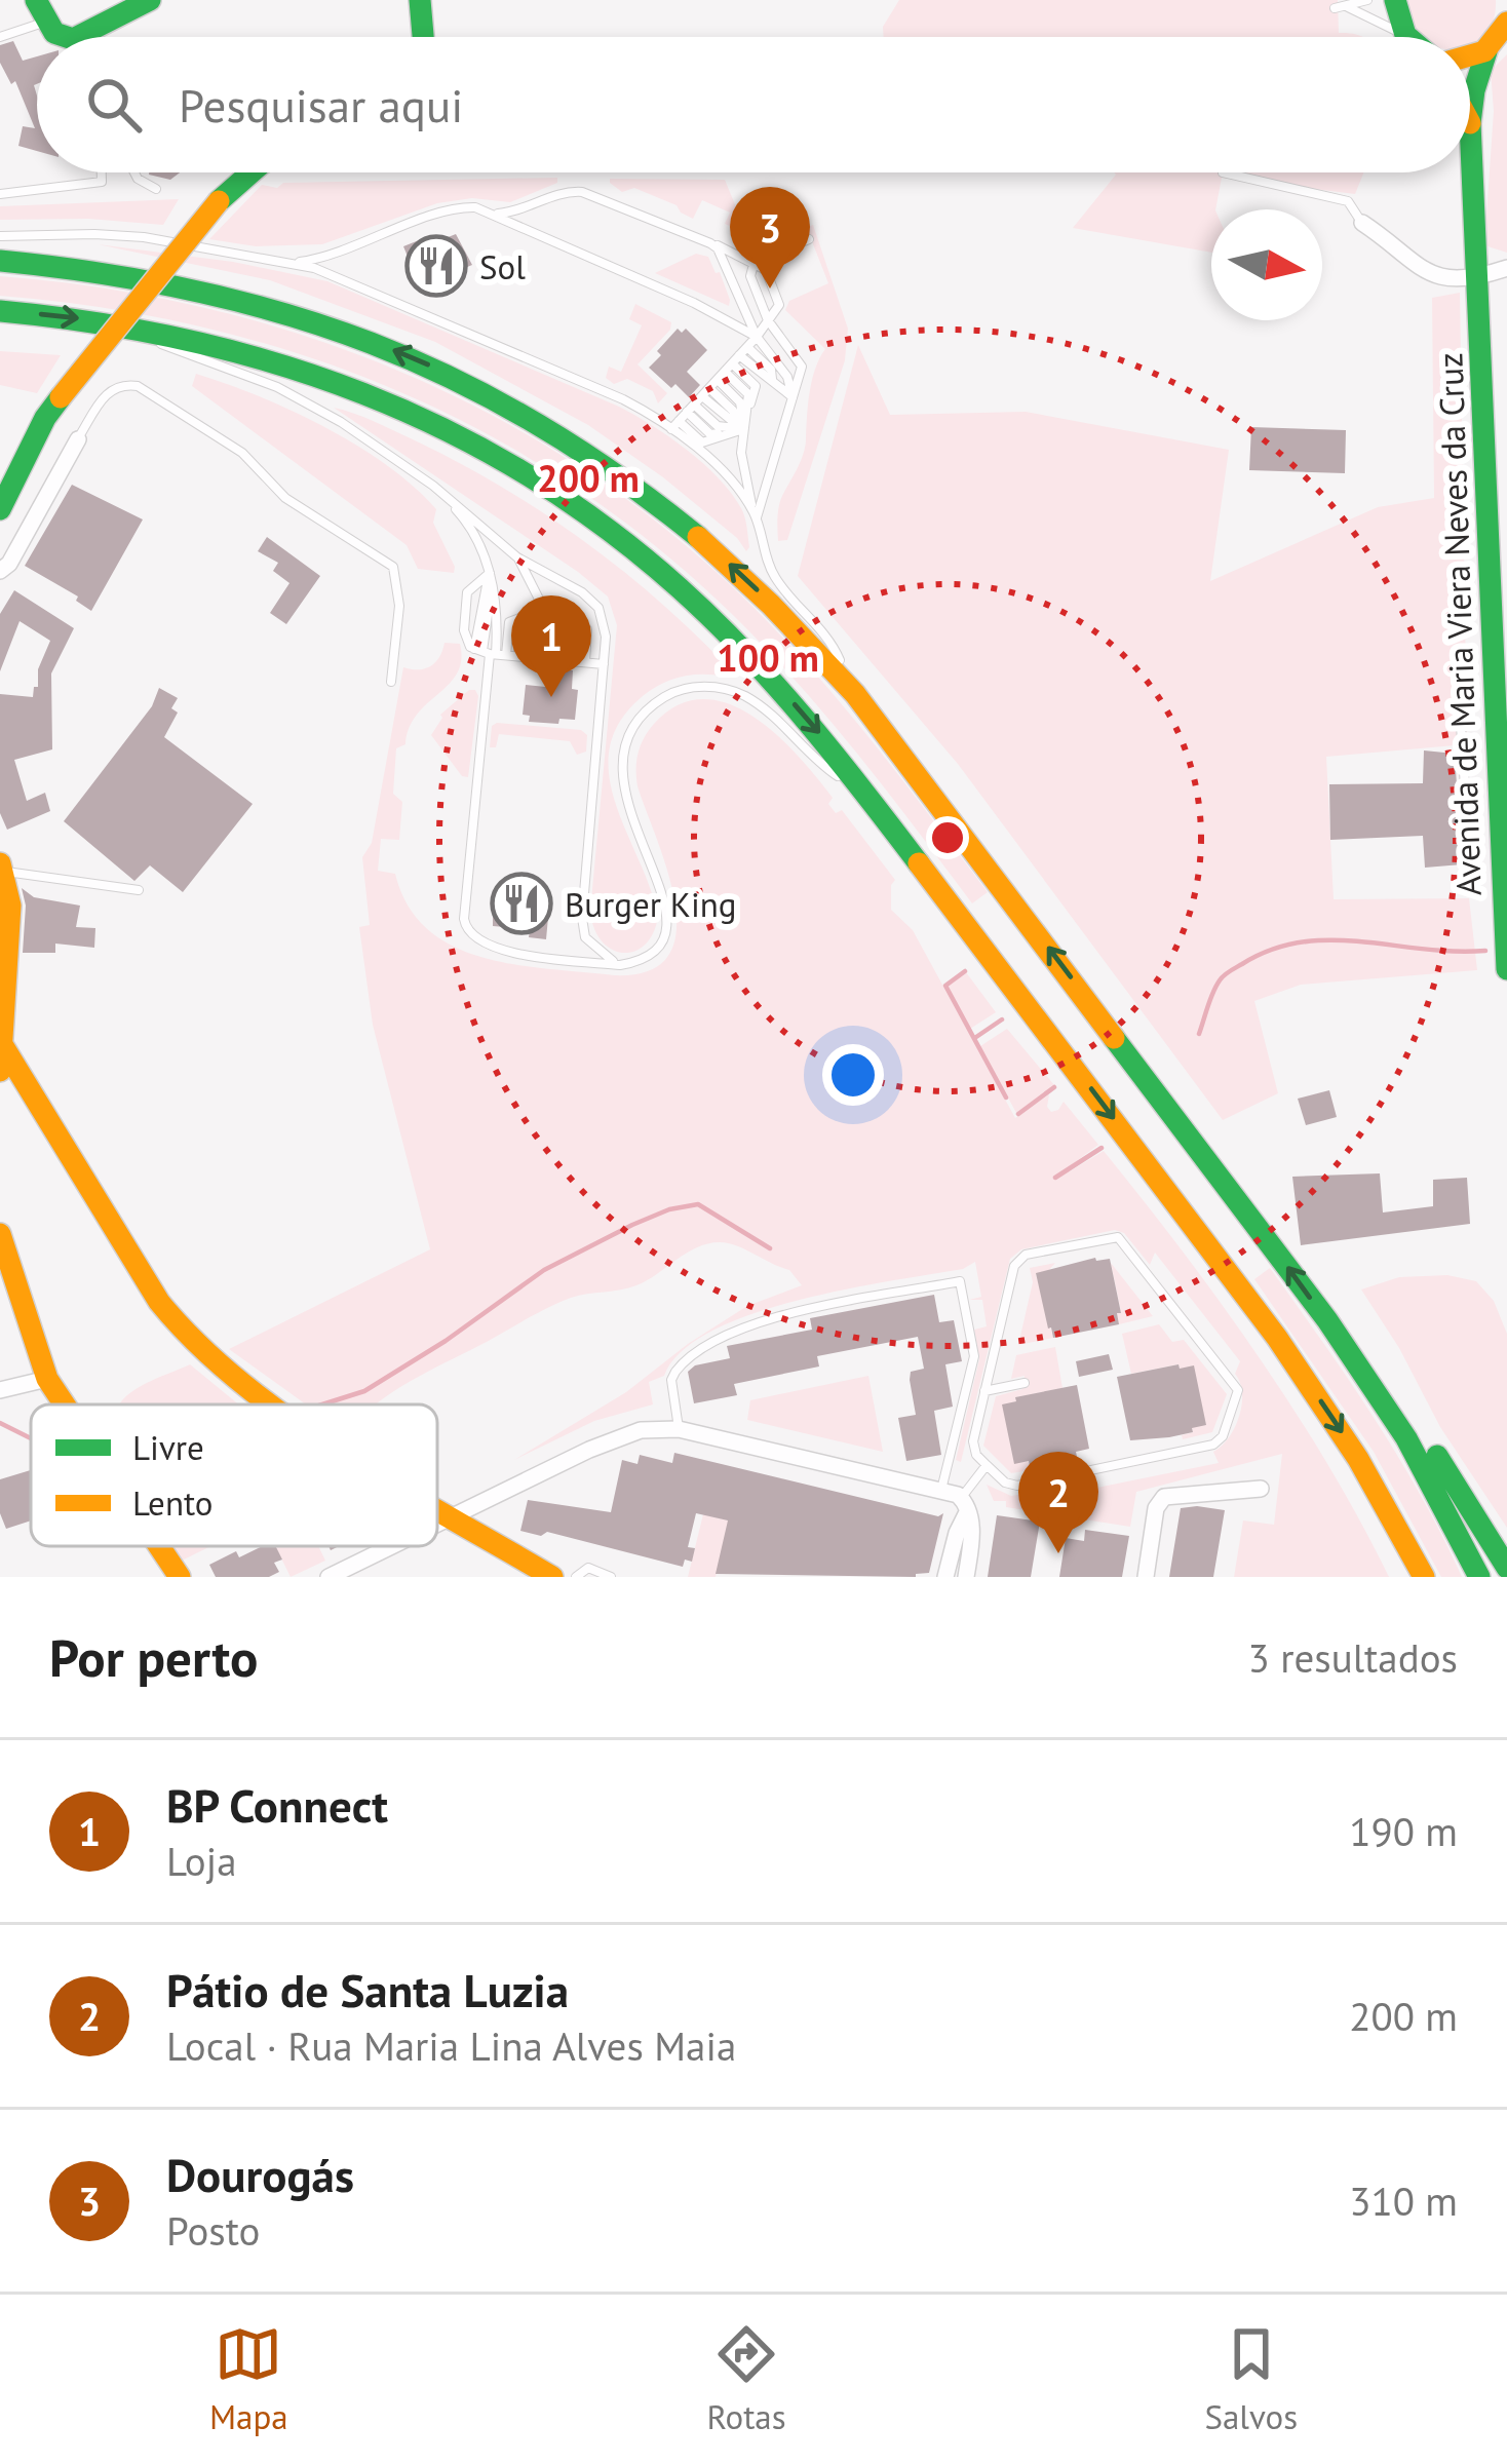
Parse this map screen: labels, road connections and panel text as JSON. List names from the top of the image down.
{
  "streets": {
    "main road": ["Avenida de Maria Viera Neves da Cruz"]
  },
  "places": {
    "restaurant": ["Sol", "Burger King"]
  },
  "legend": ["Livre", "Lento"],
  "north": "right",
  "page": {
    "search": "Pesquisar aqui",
    "pins": ["3", "1", "2"],
    "heading": ["Por perto", "3 resultados"],
    "list": [
      {
        "mark": "1",
        "name": "BP Connect",
        "note": "Loja",
        "value": "190 m"
      },
      {
        "mark": "2",
        "name": "Pátio de Santa Luzia",
        "note": "Local · Rua Maria Lina Alves Maia",
        "value": "200 m"
      },
      {
        "mark": "3",
        "name": "Dourogás",
        "note": "Posto",
        "value": "310 m"
      }
    ],
    "nav": ["Mapa", "Rotas", "Salvos"]
  },
  "rings": ["200 m", "100 m"]
}
